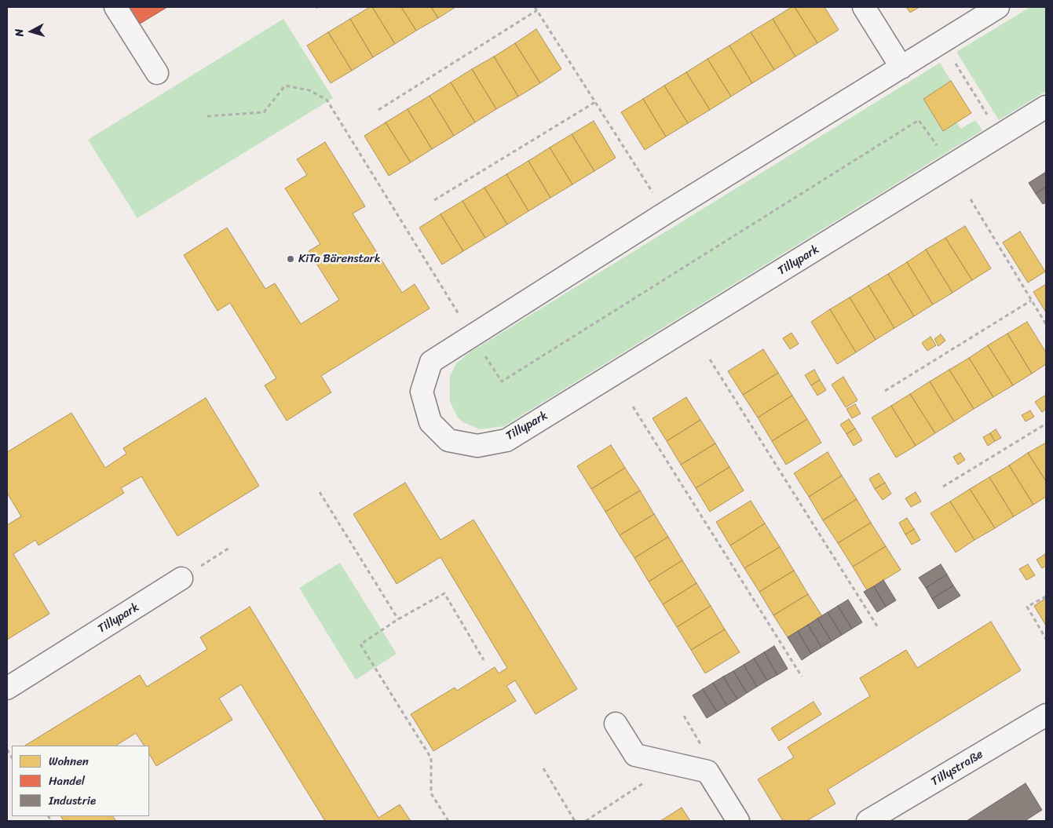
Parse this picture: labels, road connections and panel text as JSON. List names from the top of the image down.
{
  "streets": {
    "street": ["Tillypark", "Tillystraße"]
  },
  "places": ["KiTa Bärenstark"],
  "legend": ["Wohnen", "Handel", "Industrie"],
  "north": "left"
}
